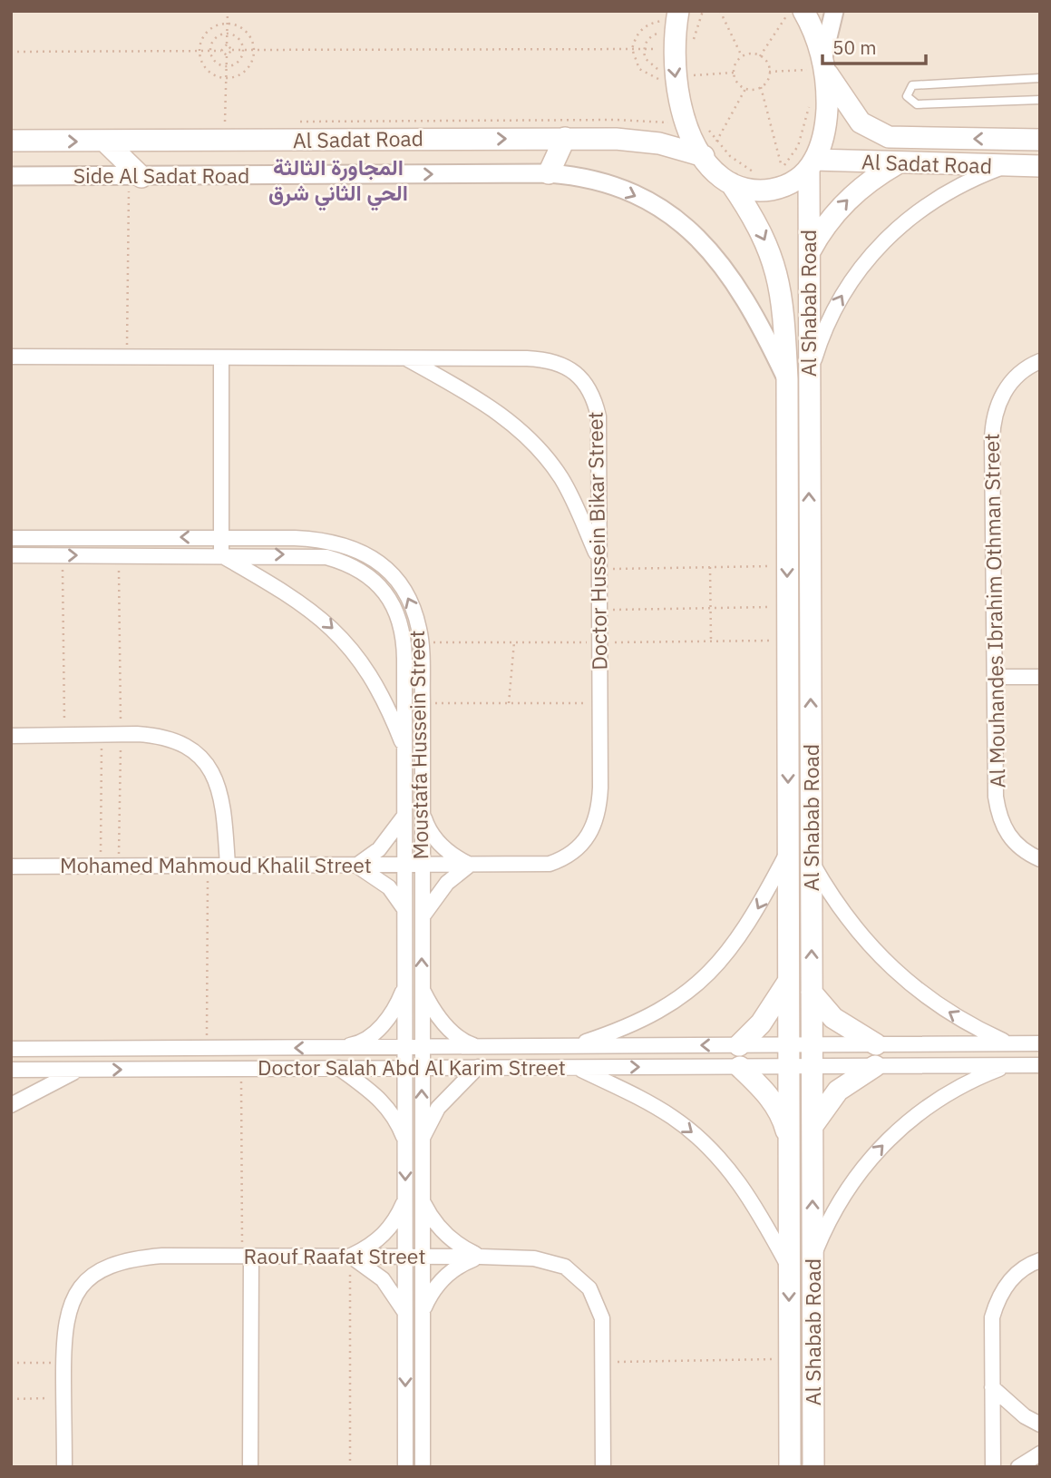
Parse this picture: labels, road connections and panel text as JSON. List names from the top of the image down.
{
  "streets": {
    "main road": ["Al Sadat Road", "Al Shabab Road"],
    "street": [
      "Side Al Sadat Road",
      "Doctor Hussein Bikar Street",
      "Al Mouhandes Ibrahim Othman Street",
      "Moustafa Hussein Street",
      "Mohamed Mahmoud Khalil Street",
      "Doctor Salah Abd Al Karim Street",
      "Raouf Raafat Street"
    ]
  },
  "crossings": [
    ["Al Sadat Road", "Al Shabab Road"],
    ["Side Al Sadat Road", "Al Shabab Road"],
    ["Al Shabab Road", "Doctor Salah Abd Al Karim Street"],
    ["Doctor Hussein Bikar Street", "Moustafa Hussein Street"],
    ["Doctor Hussein Bikar Street", "Mohamed Mahmoud Khalil Street"],
    ["Moustafa Hussein Street", "Mohamed Mahmoud Khalil Street"],
    ["Moustafa Hussein Street", "Doctor Salah Abd Al Karim Street"],
    ["Moustafa Hussein Street", "Raouf Raafat Street"],
    ["Mohamed Mahmoud Khalil Street", "Doctor Salah Abd Al Karim Street"],
    ["Doctor Salah Abd Al Karim Street", "Raouf Raafat Street"]
  ],
  "one_way": ["Side Al Sadat Road"],
  "districts": ["المجاورة الثالثة الحي الثاني شرق"],
  "scale_bar": "50 m"
}
